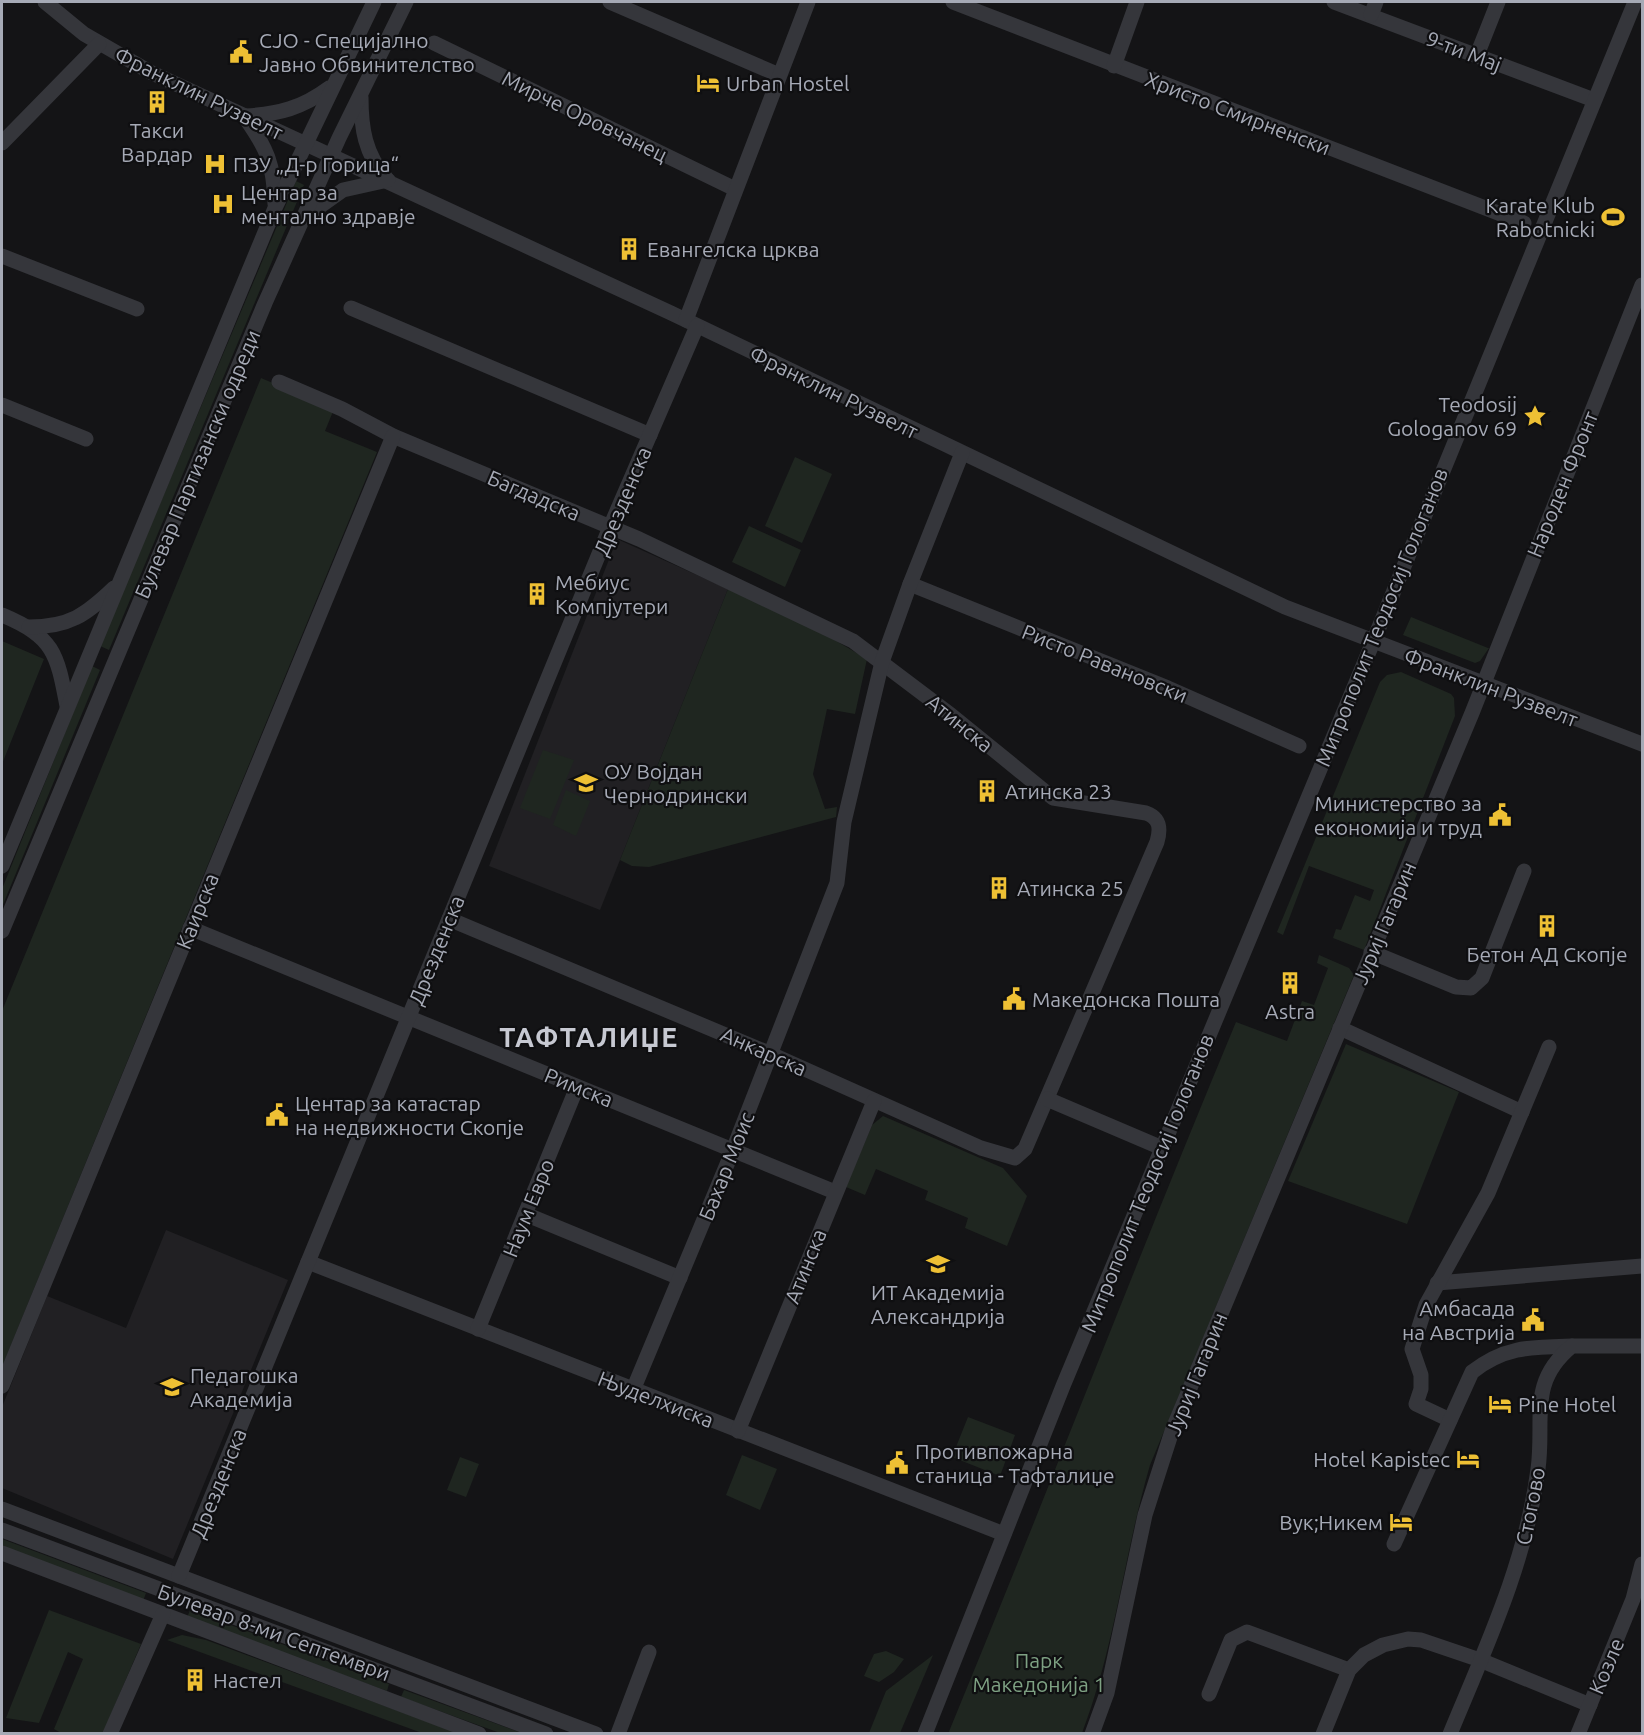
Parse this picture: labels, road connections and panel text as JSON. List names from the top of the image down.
{
  "streets": {
    "street": [
      "9-ти Мај",
      "Франклин Рузвелт",
      "Христо Смирненски",
      "Мирче Оровчанец",
      "Булевар Партизански одреди",
      "Народен Фронт",
      "Багдадска",
      "Дрезденска",
      "Митрополит Теодосиј Гологанов",
      "Ристо Равановски",
      "Атинска",
      "Каирска",
      "Јуриј Гагарин",
      "Анкарска",
      "Римска",
      "Бахар Моис",
      "Наум Евро",
      "Њуделхиска",
      "Стогово",
      "Булевар 8-ми Септември",
      "Козле"
    ]
  },
  "crossings": [
    ["9-ти Мај", "Митрополит Теодосиј Гологанов"],
    ["Франклин Рузвелт", "Булевар Партизански одреди"],
    ["Франклин Рузвелт", "Народен Фронт"],
    ["Франклин Рузвелт", "Дрезденска"],
    ["Франклин Рузвелт", "Митрополит Теодосиј Гологанов"],
    ["Франклин Рузвелт", "Јуриј Гагарин"],
    ["Франклин Рузвелт", "Бахар Моис"],
    ["Мирче Оровчанец", "Дрезденска"],
    ["Народен Фронт", "Јуриј Гагарин"],
    ["Багдадска", "Дрезденска"],
    ["Багдадска", "Атинска"],
    ["Багдадска", "Каирска"],
    ["Багдадска", "Бахар Моис"],
    ["Дрезденска", "Анкарска"],
    ["Дрезденска", "Римска"],
    ["Дрезденска", "Њуделхиска"],
    ["Митрополит Теодосиј Гологанов", "Њуделхиска"],
    ["Ристо Равановски", "Бахар Моис"],
    ["Атинска", "Анкарска"],
    ["Атинска", "Римска"],
    ["Атинска", "Бахар Моис"],
    ["Атинска", "Њуделхиска"],
    ["Каирска", "Римска"],
    ["Анкарска", "Бахар Моис"],
    ["Римска", "Бахар Моис"],
    ["Римска", "Наум Евро"],
    ["Бахар Моис", "Њуделхиска"],
    ["Наум Евро", "Њуделхиска"]
  ],
  "districts": ["ТАФТАЛИЏЕ"],
  "parks": ["Парк Македонија 1"],
  "places": {
    "public building": [
      "СЈО - Специјално Јавно Обвинителство",
      "Министерство за економија и труд",
      "Македонска Пошта",
      "Центар за катастар на недвижности Скопје",
      "Амбасада на Австрија",
      "Противпожарна станица - Тафталиџе"
    ],
    "hotel": [
      "Urban Hostel",
      "Pine Hotel",
      "Hotel Kapistec",
      "Вук;Никем"
    ],
    "building": [
      "Такси Вардар",
      "Евангелска црква",
      "Мебиус Компјутери",
      "Атинска 23",
      "Атинска 25",
      "Бетон АД Скопје",
      "Astra",
      "Настел"
    ],
    "hospital": ["ПЗУ „Д-р Горица“", "Центар за ментално здравје"],
    "sports": ["Karate Klub Rabotnicki"],
    "place": ["Teodosij Gologanov 69"],
    "school or university": ["ОУ Војдан Чернодрински", "ИТ Академија Александрија", "Педагошка Академија"]
  }
}
